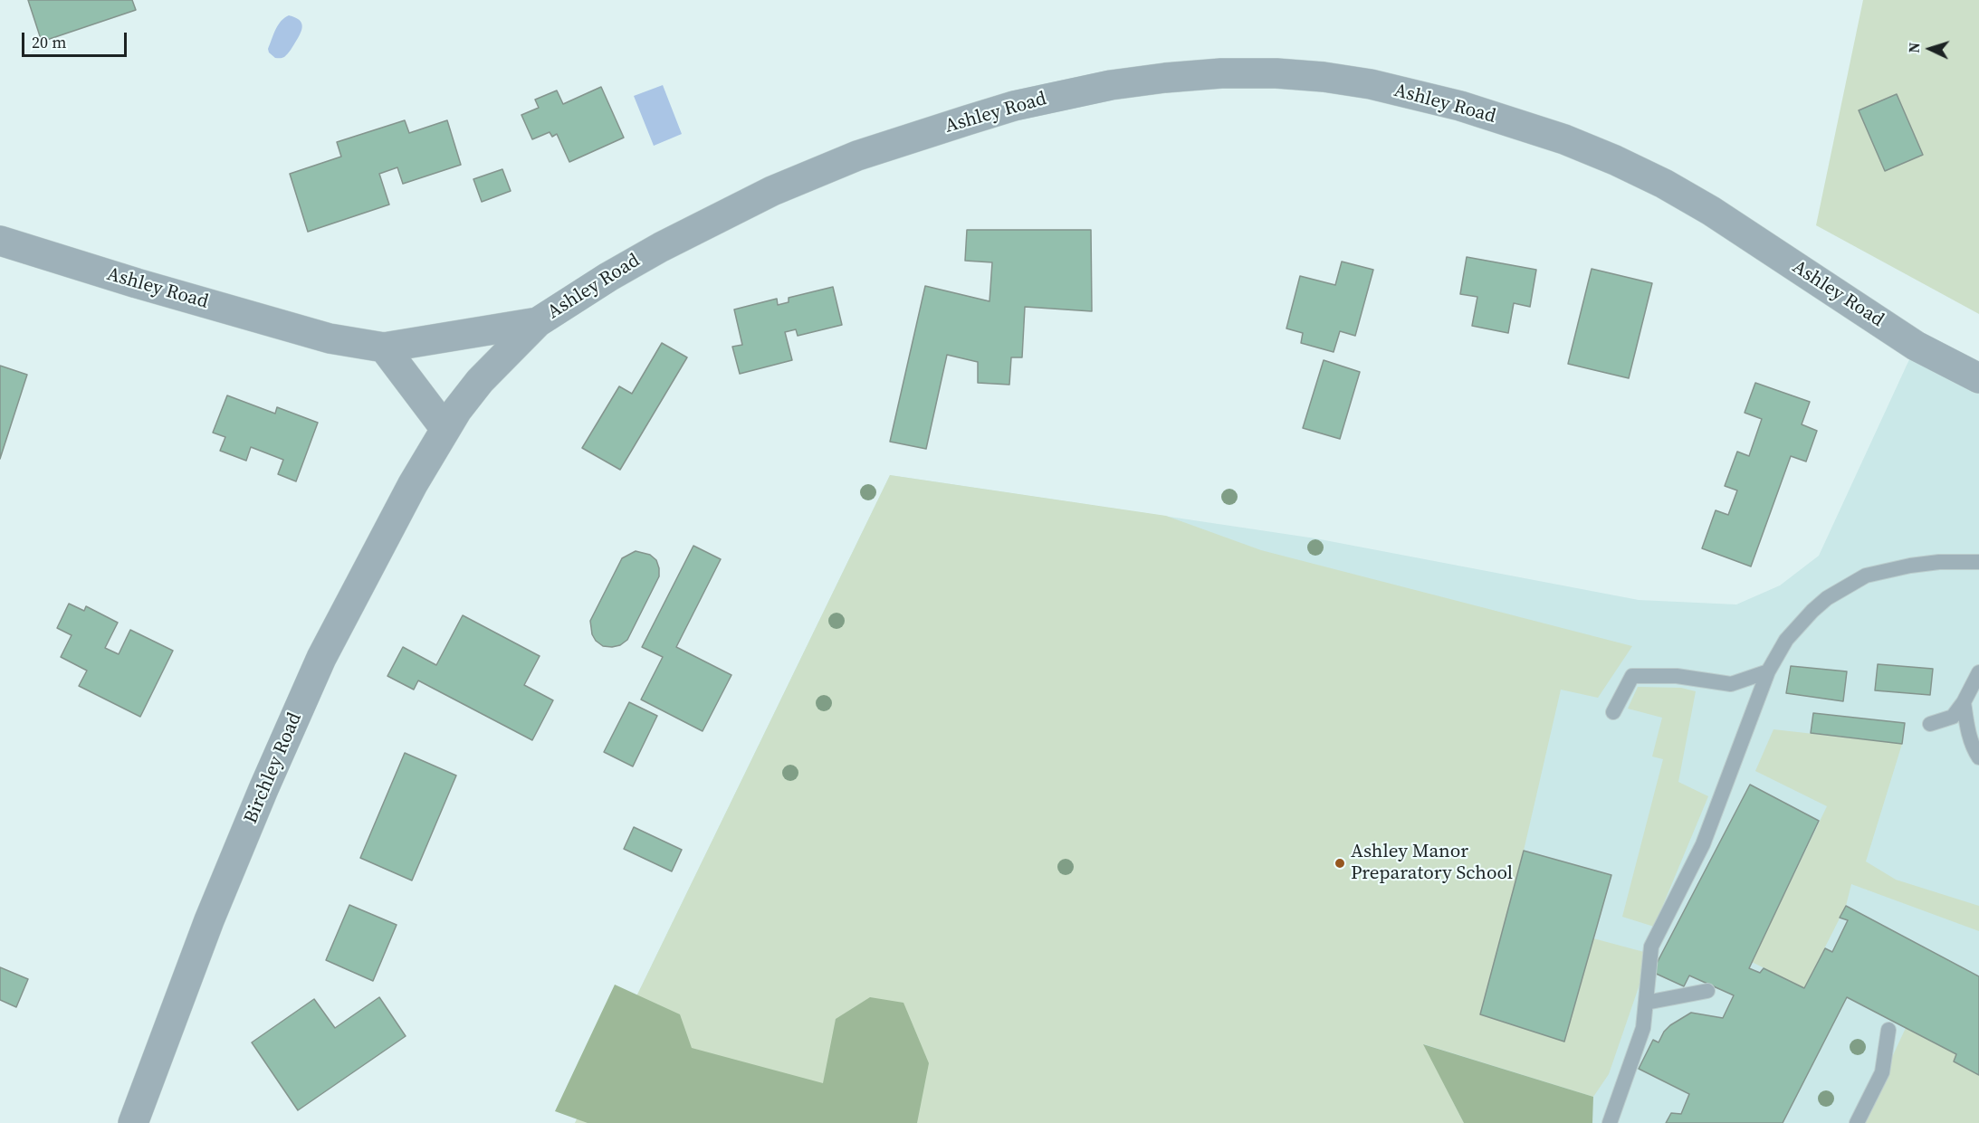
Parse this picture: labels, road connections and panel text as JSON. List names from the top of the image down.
{
  "streets": {
    "street": ["Ashley Road", "Birchley Road"]
  },
  "crossings": [
    ["Ashley Road", "Birchley Road"]
  ],
  "places": ["Ashley Manor Preparatory School"],
  "scale_bar": "20 m",
  "north": "left"
}
